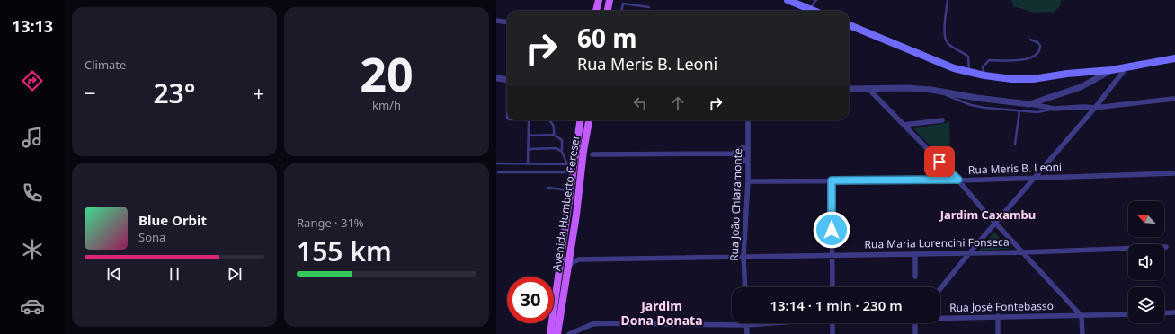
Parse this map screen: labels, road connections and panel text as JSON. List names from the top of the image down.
{
  "streets": {
    "main road": ["Avenida Humberto Cereser"],
    "street": [
      "Rua Meris B. Leoni",
      "Rua João Chiaramonte",
      "Rua Maria Lorencini Fonseca",
      "Rua José Fontebasso"
    ]
  },
  "crossings": [
    ["Rua Meris B. Leoni", "Rua João Chiaramonte"],
    ["Rua João Chiaramonte", "Rua Maria Lorencini Fonseca"]
  ],
  "districts": ["Jardim Caxambu", "Jardim Dona Donata"],
  "north": "top left",
  "page": {
    "tabs": "13:13",
    "tile": [
      "Climate",
      ["20", "km/h"],
      ["Range · 31%", "155 km"]
    ],
    "turn": ["60 m", "Rua Meris B. Leoni"],
    "heat": ["−", "23°", "+"],
    "song": ["Blue Orbit", "Sona"],
    "limit": "30",
    "trip": "13:14 · 1 min · 230 m"
  }
}
